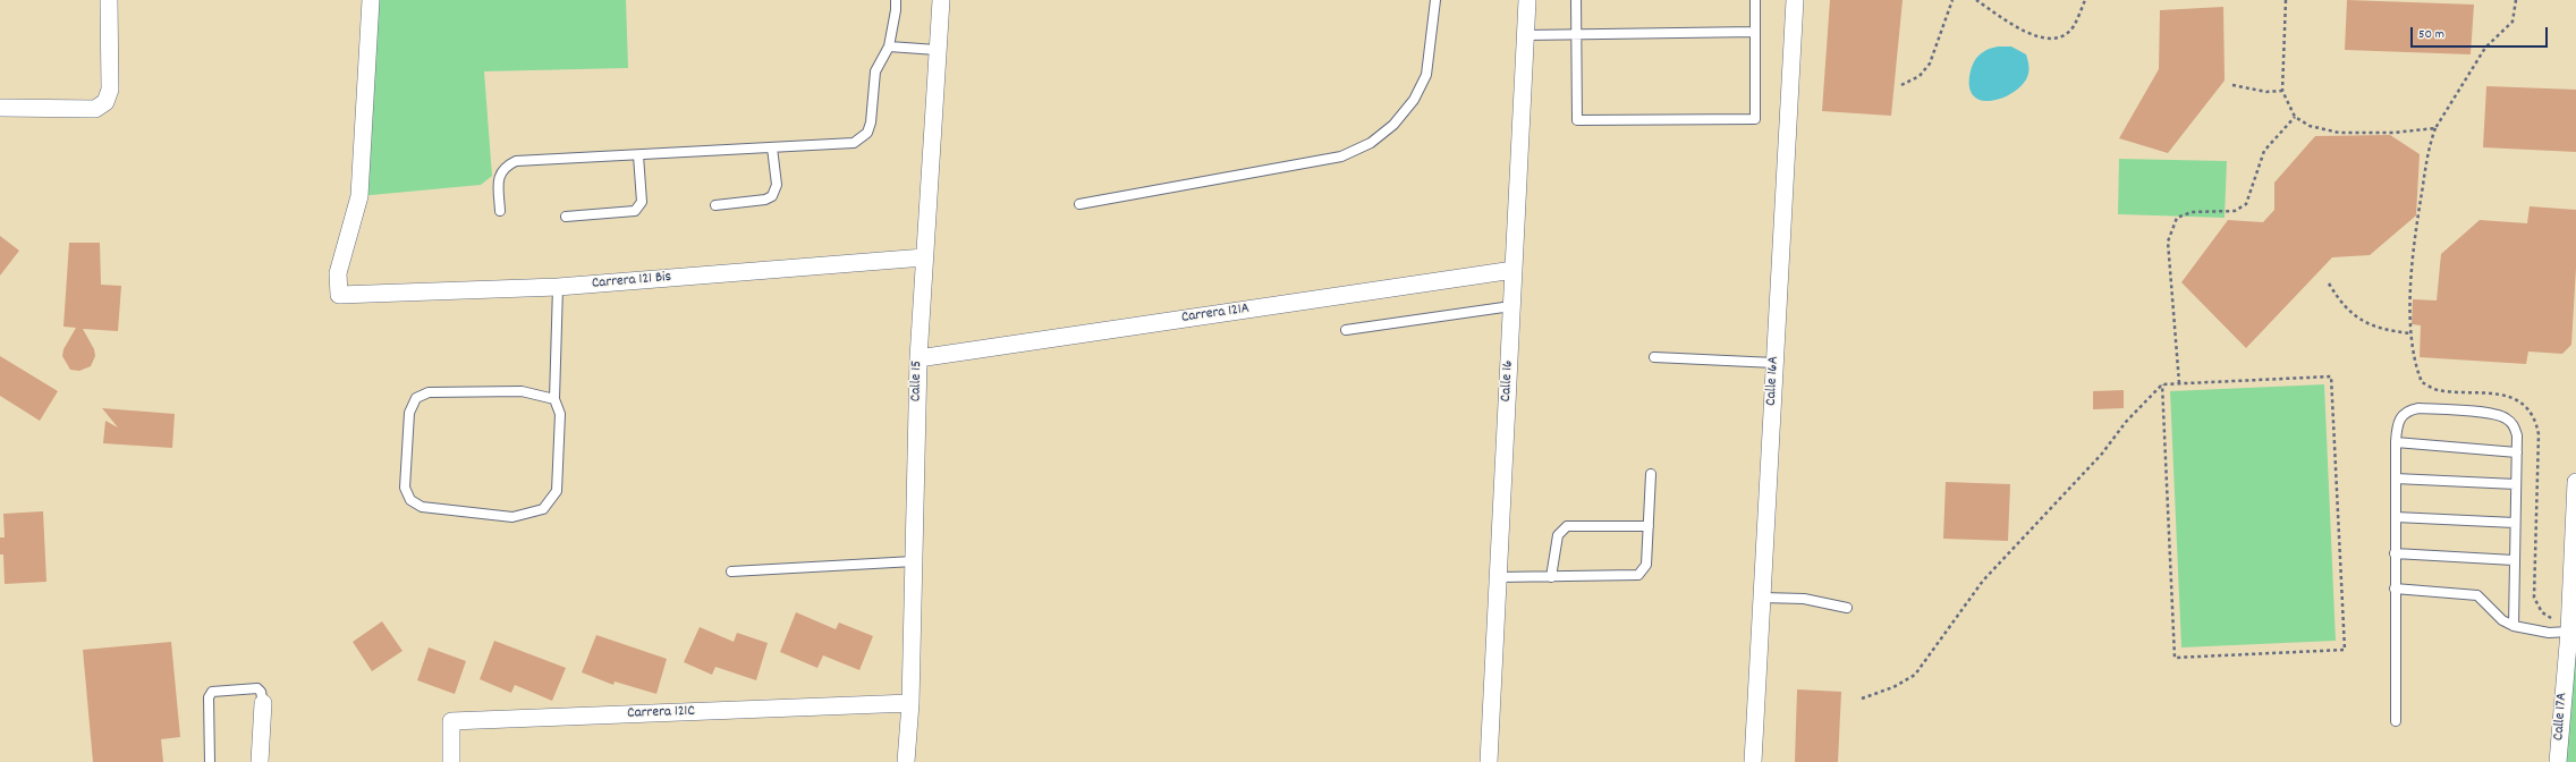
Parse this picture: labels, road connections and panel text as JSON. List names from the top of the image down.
{
  "streets": {
    "street": [
      "Carrera 121 Bis",
      "Carrera 121A",
      "Calle 15",
      "Calle 16",
      "Calle 16A",
      "Carrera 121C",
      "Calle 17A"
    ]
  },
  "crossings": [
    ["Carrera 121 Bis", "Calle 15"],
    ["Carrera 121A", "Calle 15"],
    ["Carrera 121A", "Calle 16"],
    ["Calle 15", "Carrera 121C"]
  ],
  "scale_bar": "50 m"
}
